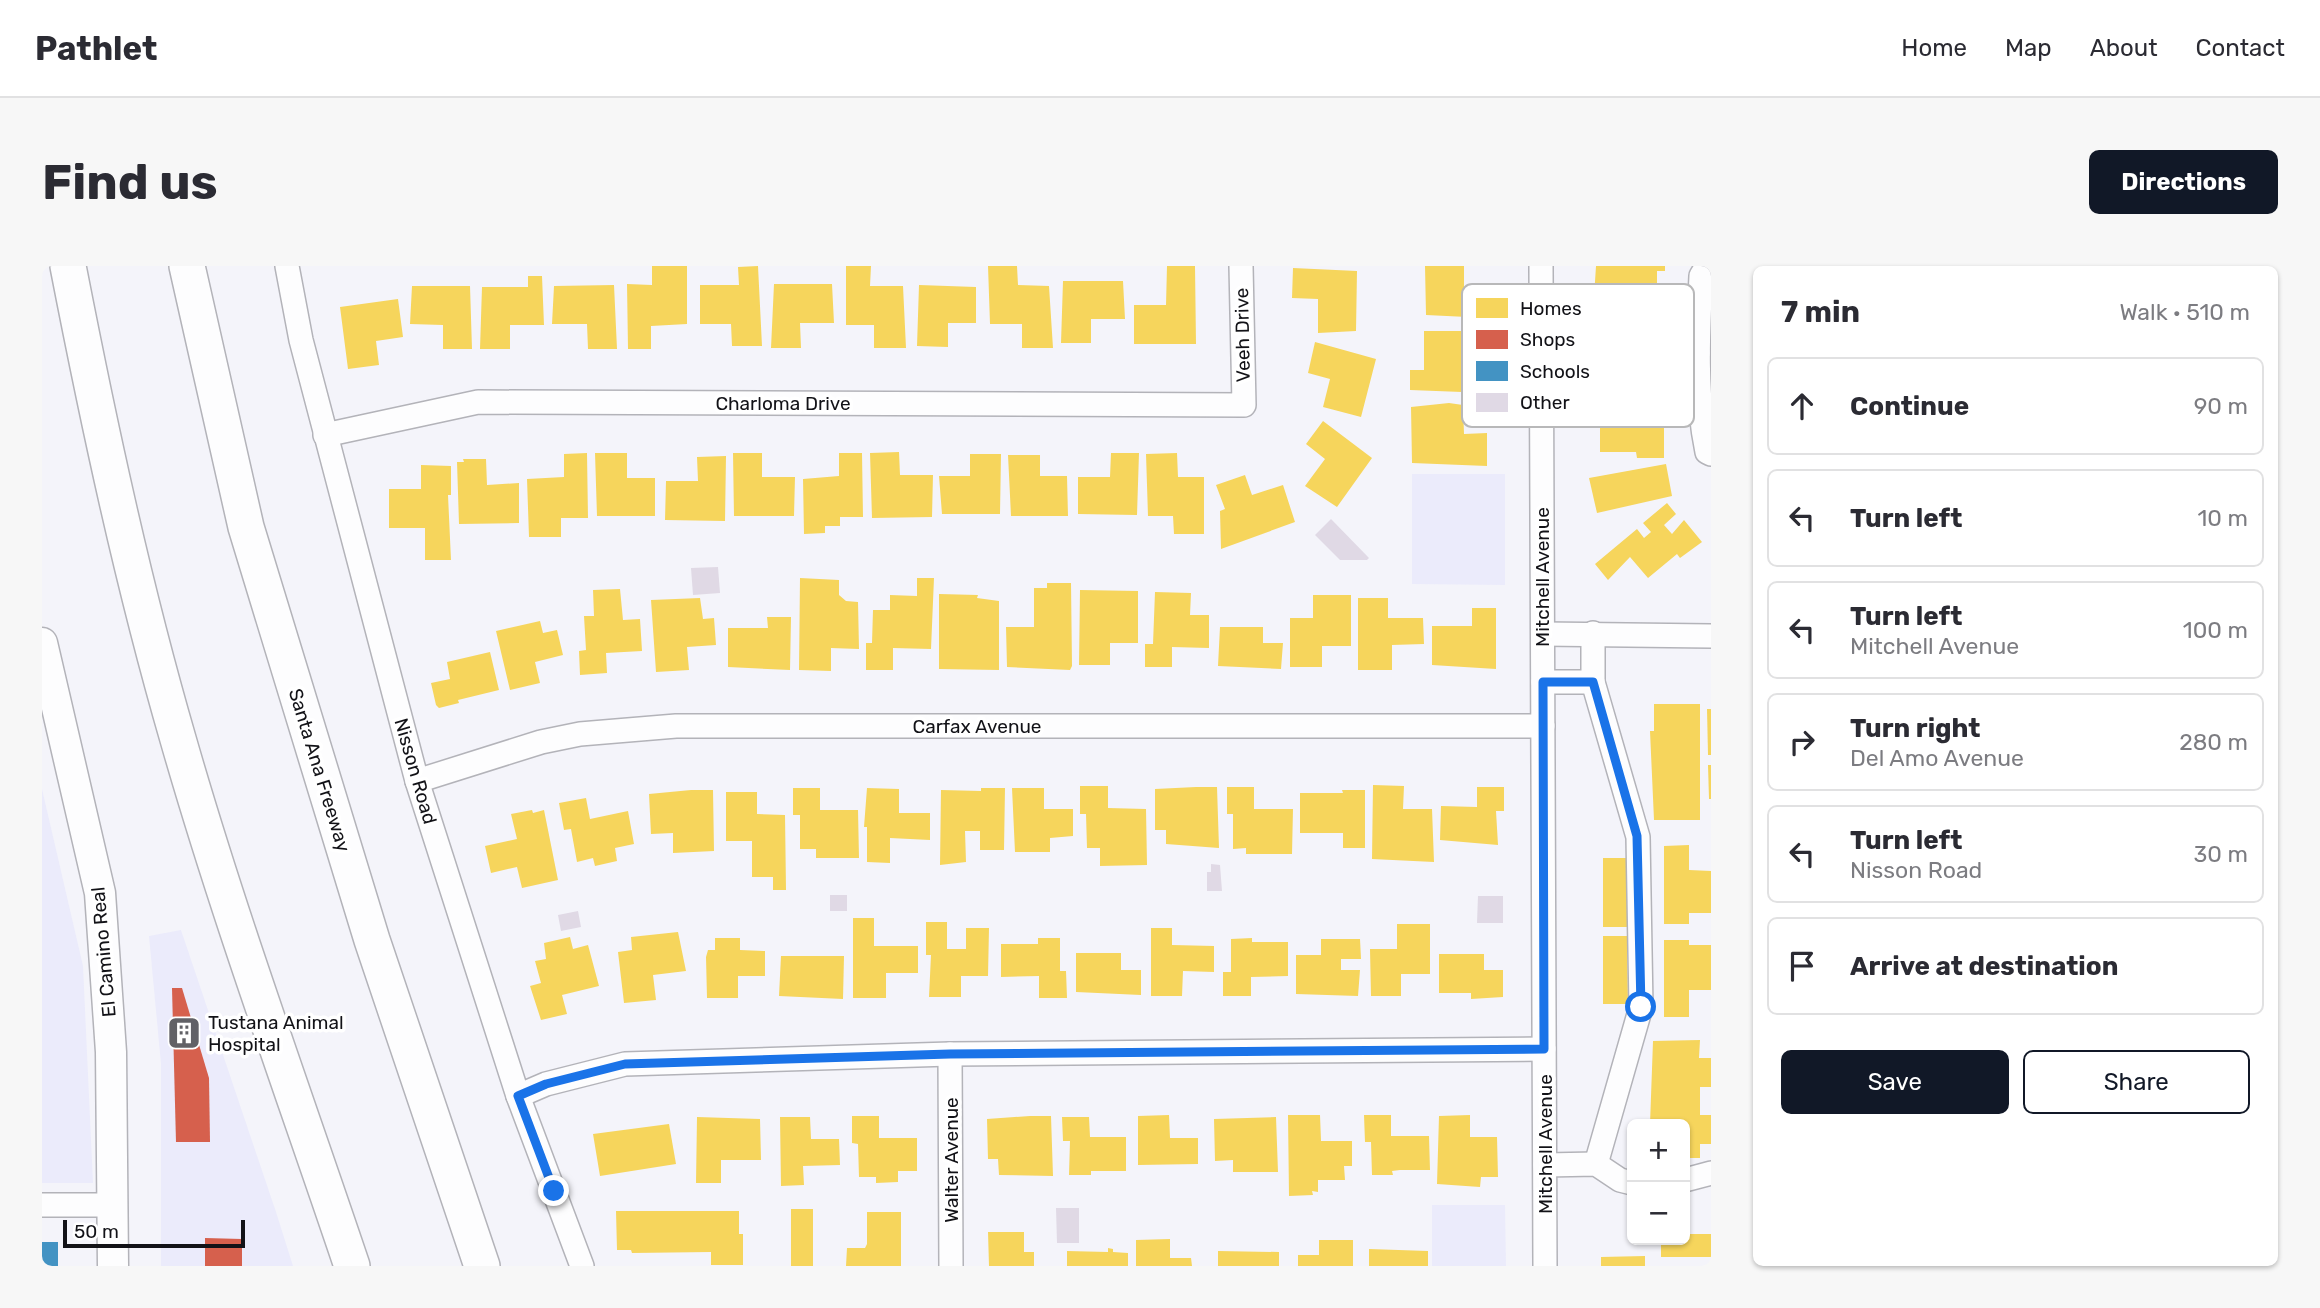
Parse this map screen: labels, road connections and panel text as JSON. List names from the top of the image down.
{
  "streets": {
    "highway": ["Santa Ana Freeway"],
    "main road": ["El Camino Real"],
    "street": [
      "Veeh Drive",
      "Charloma Drive",
      "Mitchell Avenue",
      "Carfax Avenue",
      "Nisson Road",
      "Walter Avenue"
    ]
  },
  "crossings": [
    ["Veeh Drive", "Charloma Drive"],
    ["Charloma Drive", "Nisson Road"],
    ["Mitchell Avenue", "Carfax Avenue"],
    ["Carfax Avenue", "Nisson Road"]
  ],
  "places": {
    "building": ["Tustana Animal Hospital"]
  },
  "legend": [
    "Homes",
    "Shops",
    "Schools",
    "Other"
  ],
  "scale_bar": "50 m",
  "page": {
    "header": "Pathlet",
    "nav": [
      "Home",
      "Map",
      "About",
      "Contact"
    ],
    "buttons": [
      "Directions",
      ["Save", "Share"]
    ],
    "title": "Find us",
    "heading": ["7 min", "Walk · 510 m"],
    "list": [
      ["Continue", "90 m"],
      ["Turn left", "10 m"],
      ["Turn left", "Mitchell Avenue", "100 m"],
      ["Turn right", "Del Amo Avenue", "280 m"],
      ["Turn left", "Nisson Road", "30 m"],
      "Arrive at destination"
    ],
    "map_buttons": ["+", "−"],
    "scale": "50 m"
  }
}
